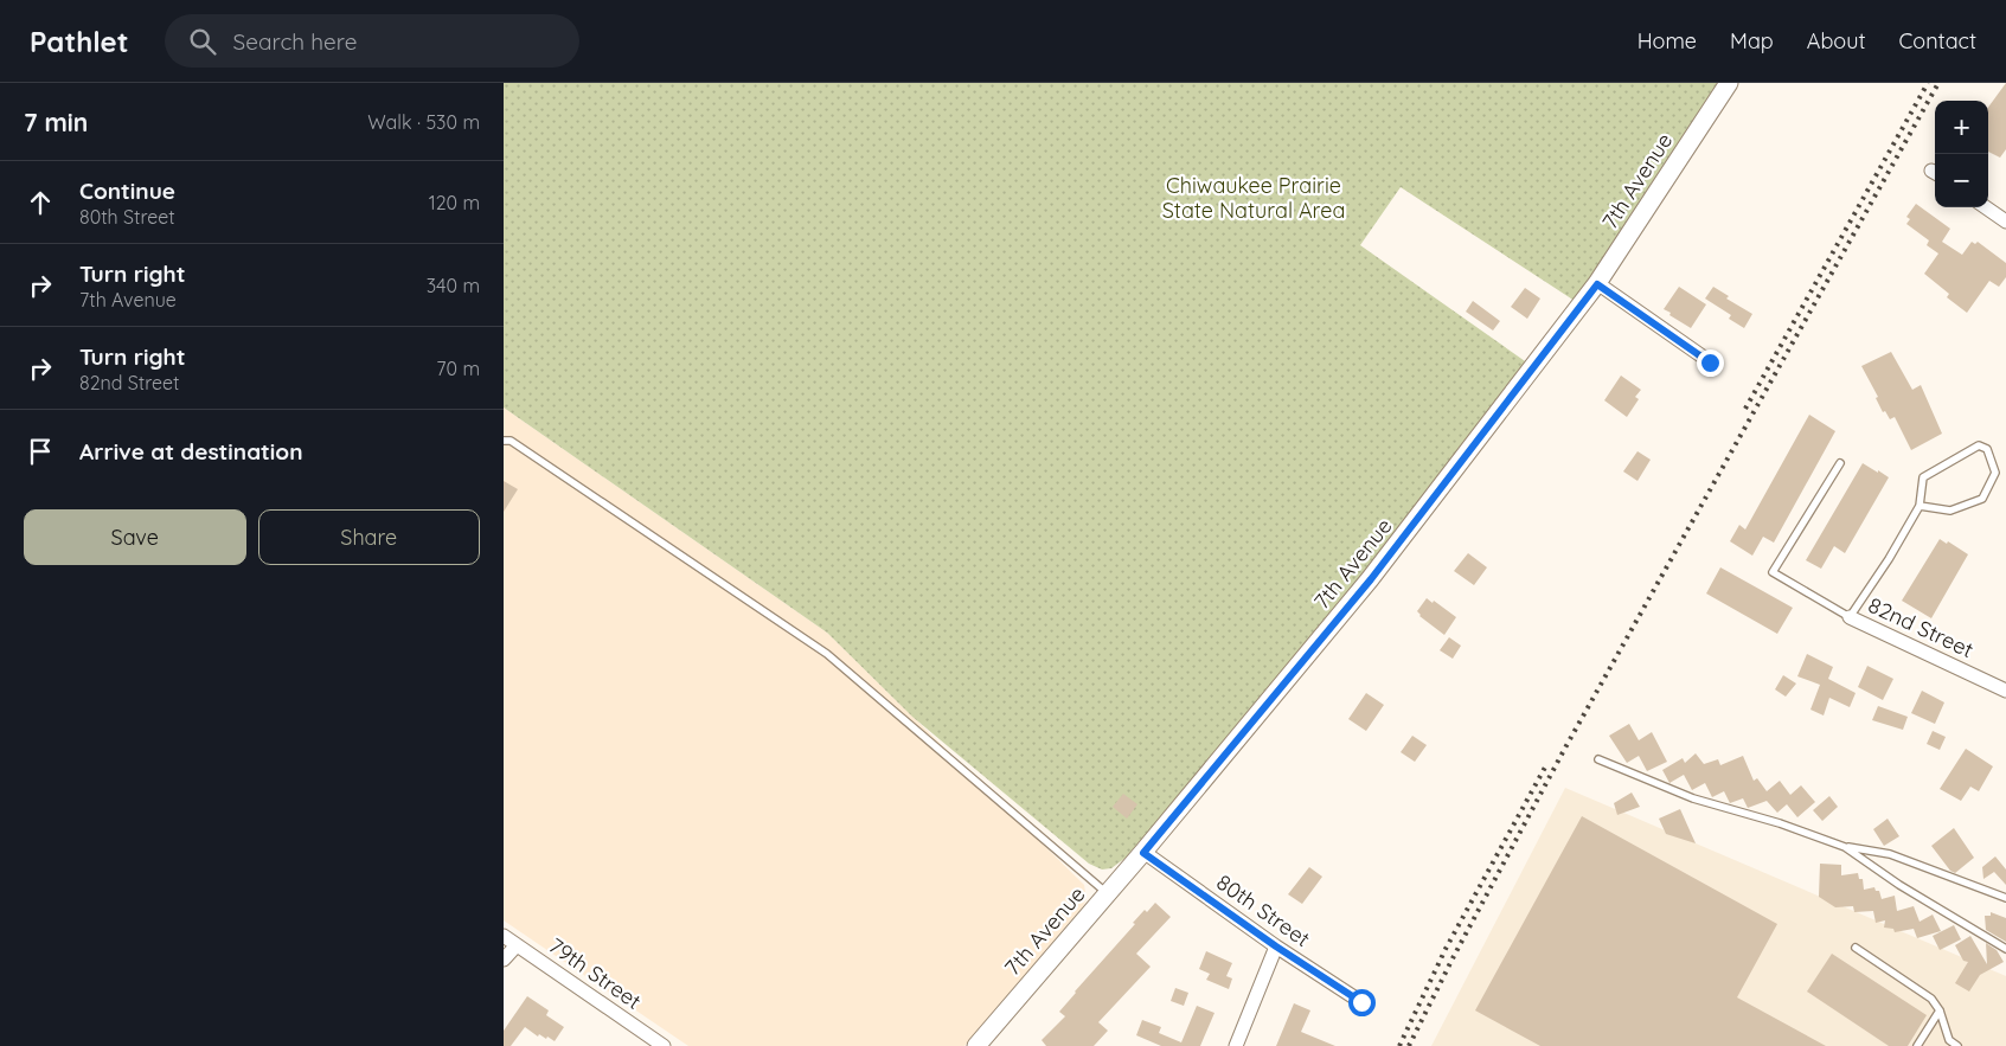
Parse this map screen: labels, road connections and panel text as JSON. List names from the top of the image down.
{
  "streets": {
    "street": [
      "7th Avenue",
      "82nd Street",
      "80th Street",
      "79th Street"
    ]
  },
  "crossings": [
    ["7th Avenue", "80th Street"]
  ],
  "parks": ["Chiwaukee Prairie State Natural Area"],
  "page": {
    "header": "Pathlet",
    "search": "Search here",
    "nav": [
      "Home",
      "Map",
      "About",
      "Contact"
    ],
    "heading": ["7 min", "Walk · 530 m"],
    "map_buttons": ["+", "−"],
    "list": [
      ["Continue", "80th Street", "120 m"],
      ["Turn right", "7th Avenue", "340 m"],
      ["Turn right", "82nd Street", "70 m"],
      "Arrive at destination"
    ],
    "buttons": ["Save", "Share"]
  }
}
